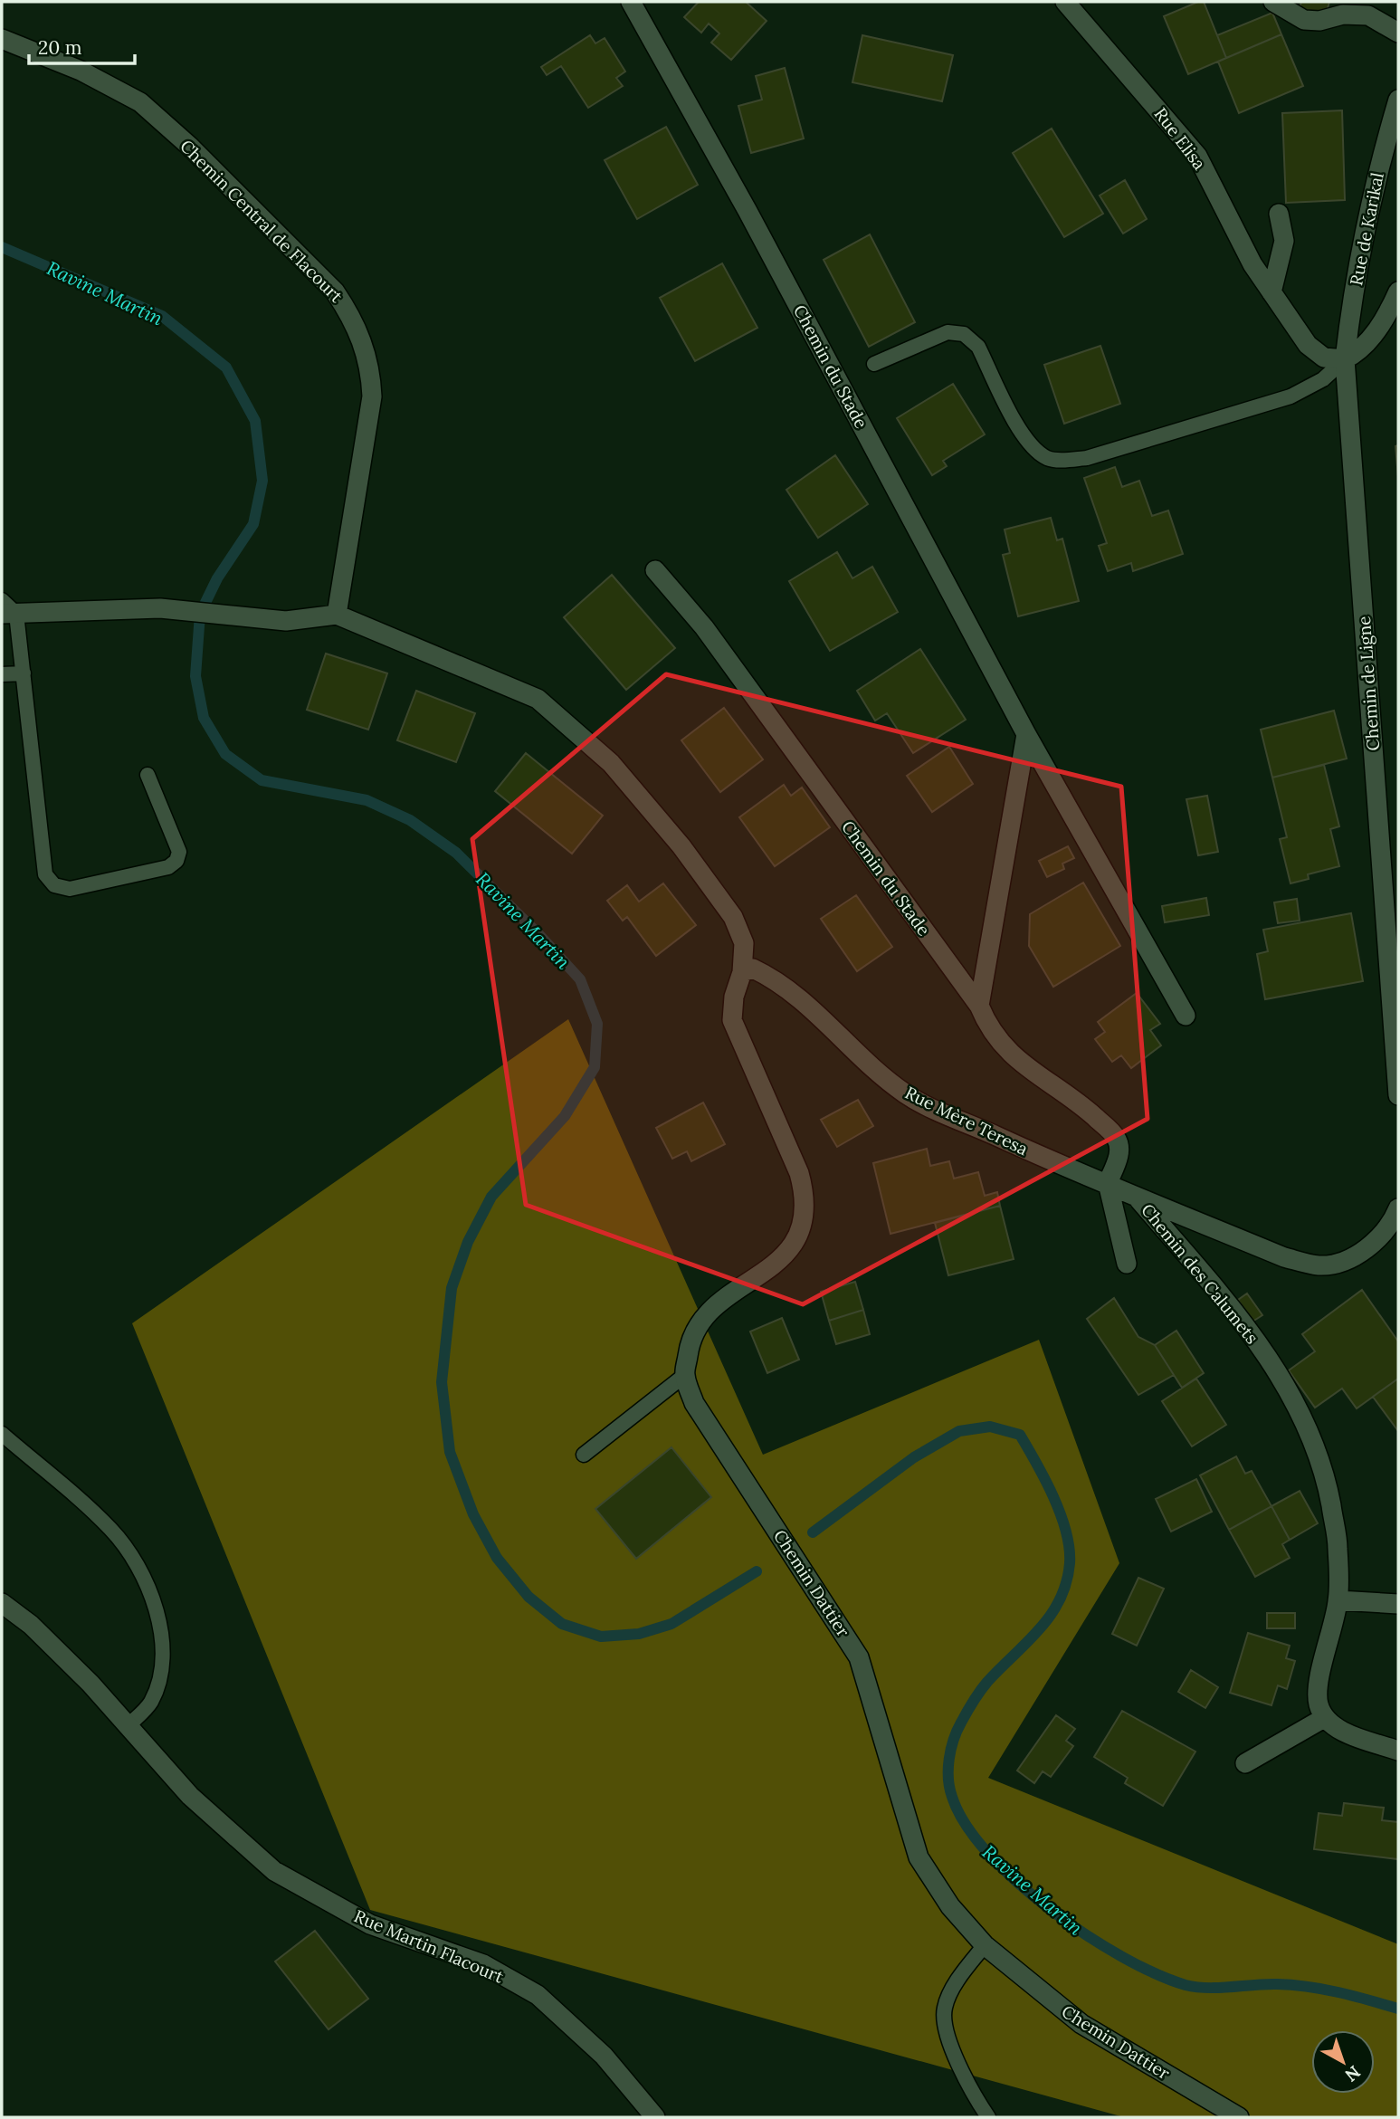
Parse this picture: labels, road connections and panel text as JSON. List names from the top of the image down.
{
  "streets": {
    "street": [
      "Rue Elisa",
      "Chemin Central de Flacourt",
      "Rue de Karikal",
      "Chemin du Stade",
      "Chemin de Ligne",
      "Rue Mère Teresa",
      "Chemin des Calumets",
      "Chemin Dattier",
      "Rue Martin Flacourt"
    ]
  },
  "crossings": [
    ["Rue Elisa", "Rue de Karikal"],
    ["Rue Elisa", "Chemin de Ligne"],
    ["Chemin Central de Flacourt", "Chemin Dattier"],
    ["Rue de Karikal", "Chemin de Ligne"],
    ["Chemin du Stade", "Rue Mère Teresa"],
    ["Rue Mère Teresa", "Chemin Dattier"]
  ],
  "water": ["Ravine Martin"],
  "scale_bar": "20 m",
  "north": "bottom right"
}
